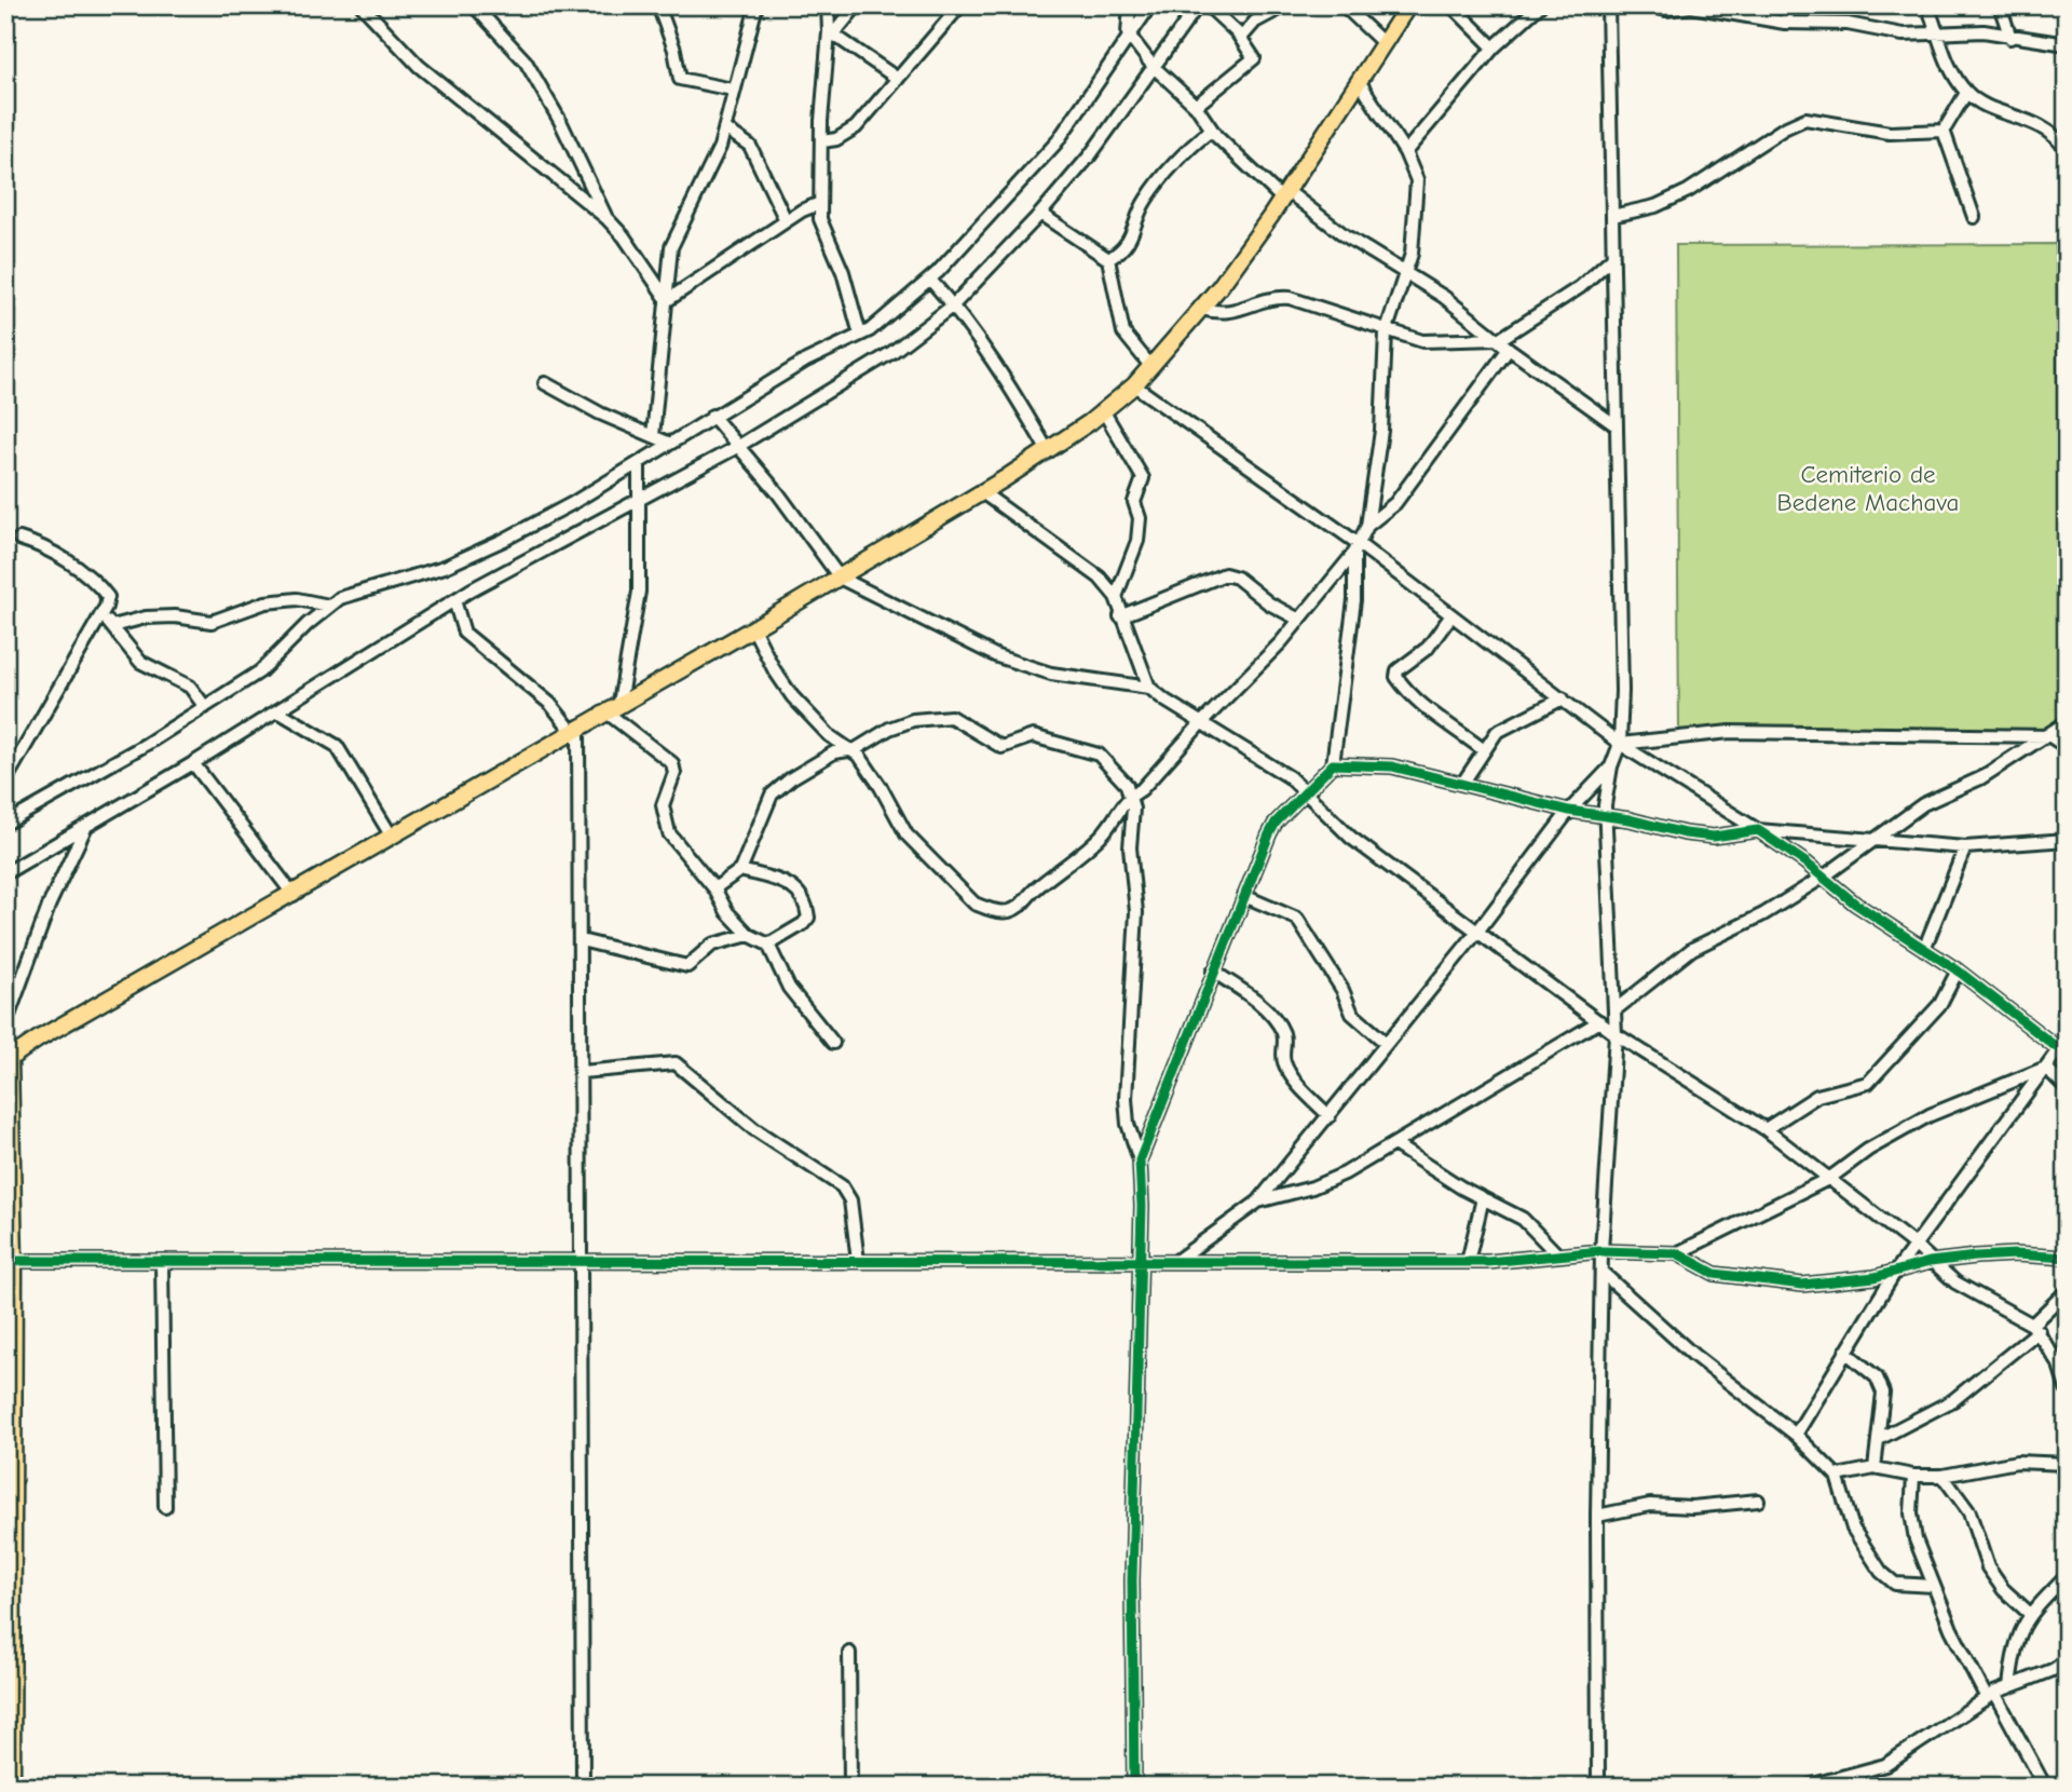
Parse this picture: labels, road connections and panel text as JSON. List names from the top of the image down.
{
  "parks": ["Cemiterio de Bedene Machava"]
}
